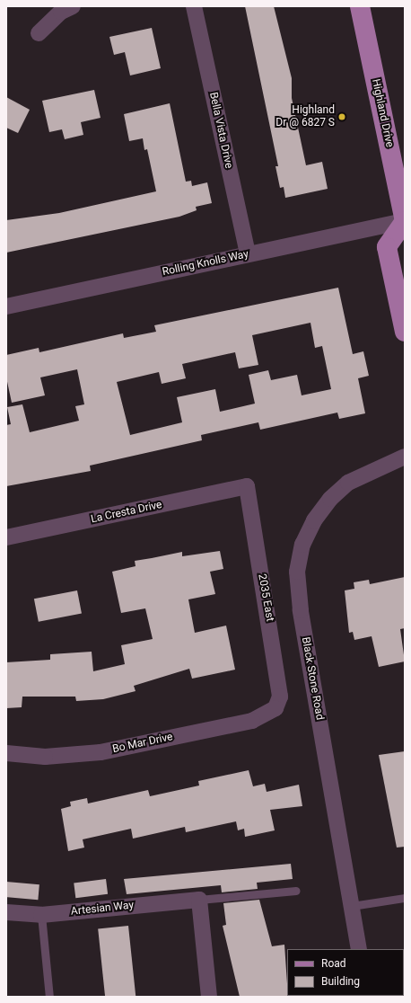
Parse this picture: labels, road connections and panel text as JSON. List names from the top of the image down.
{
  "streets": {
    "main road": ["Highland Drive"],
    "street": [
      "Bella Vista Drive",
      "Rolling Knolls Way",
      "La Cresta Drive",
      "2035 East",
      "Black Stone Road",
      "Bo Mar Drive",
      "Artesian Way"
    ]
  },
  "crossings": [
    ["Highland Drive", "Rolling Knolls Way"],
    ["Bella Vista Drive", "Rolling Knolls Way"],
    ["La Cresta Drive", "2035 East"],
    ["2035 East", "Bo Mar Drive"]
  ],
  "places": ["Highland Dr @ 6827 S"],
  "legend": ["Road", "Building"]
}
